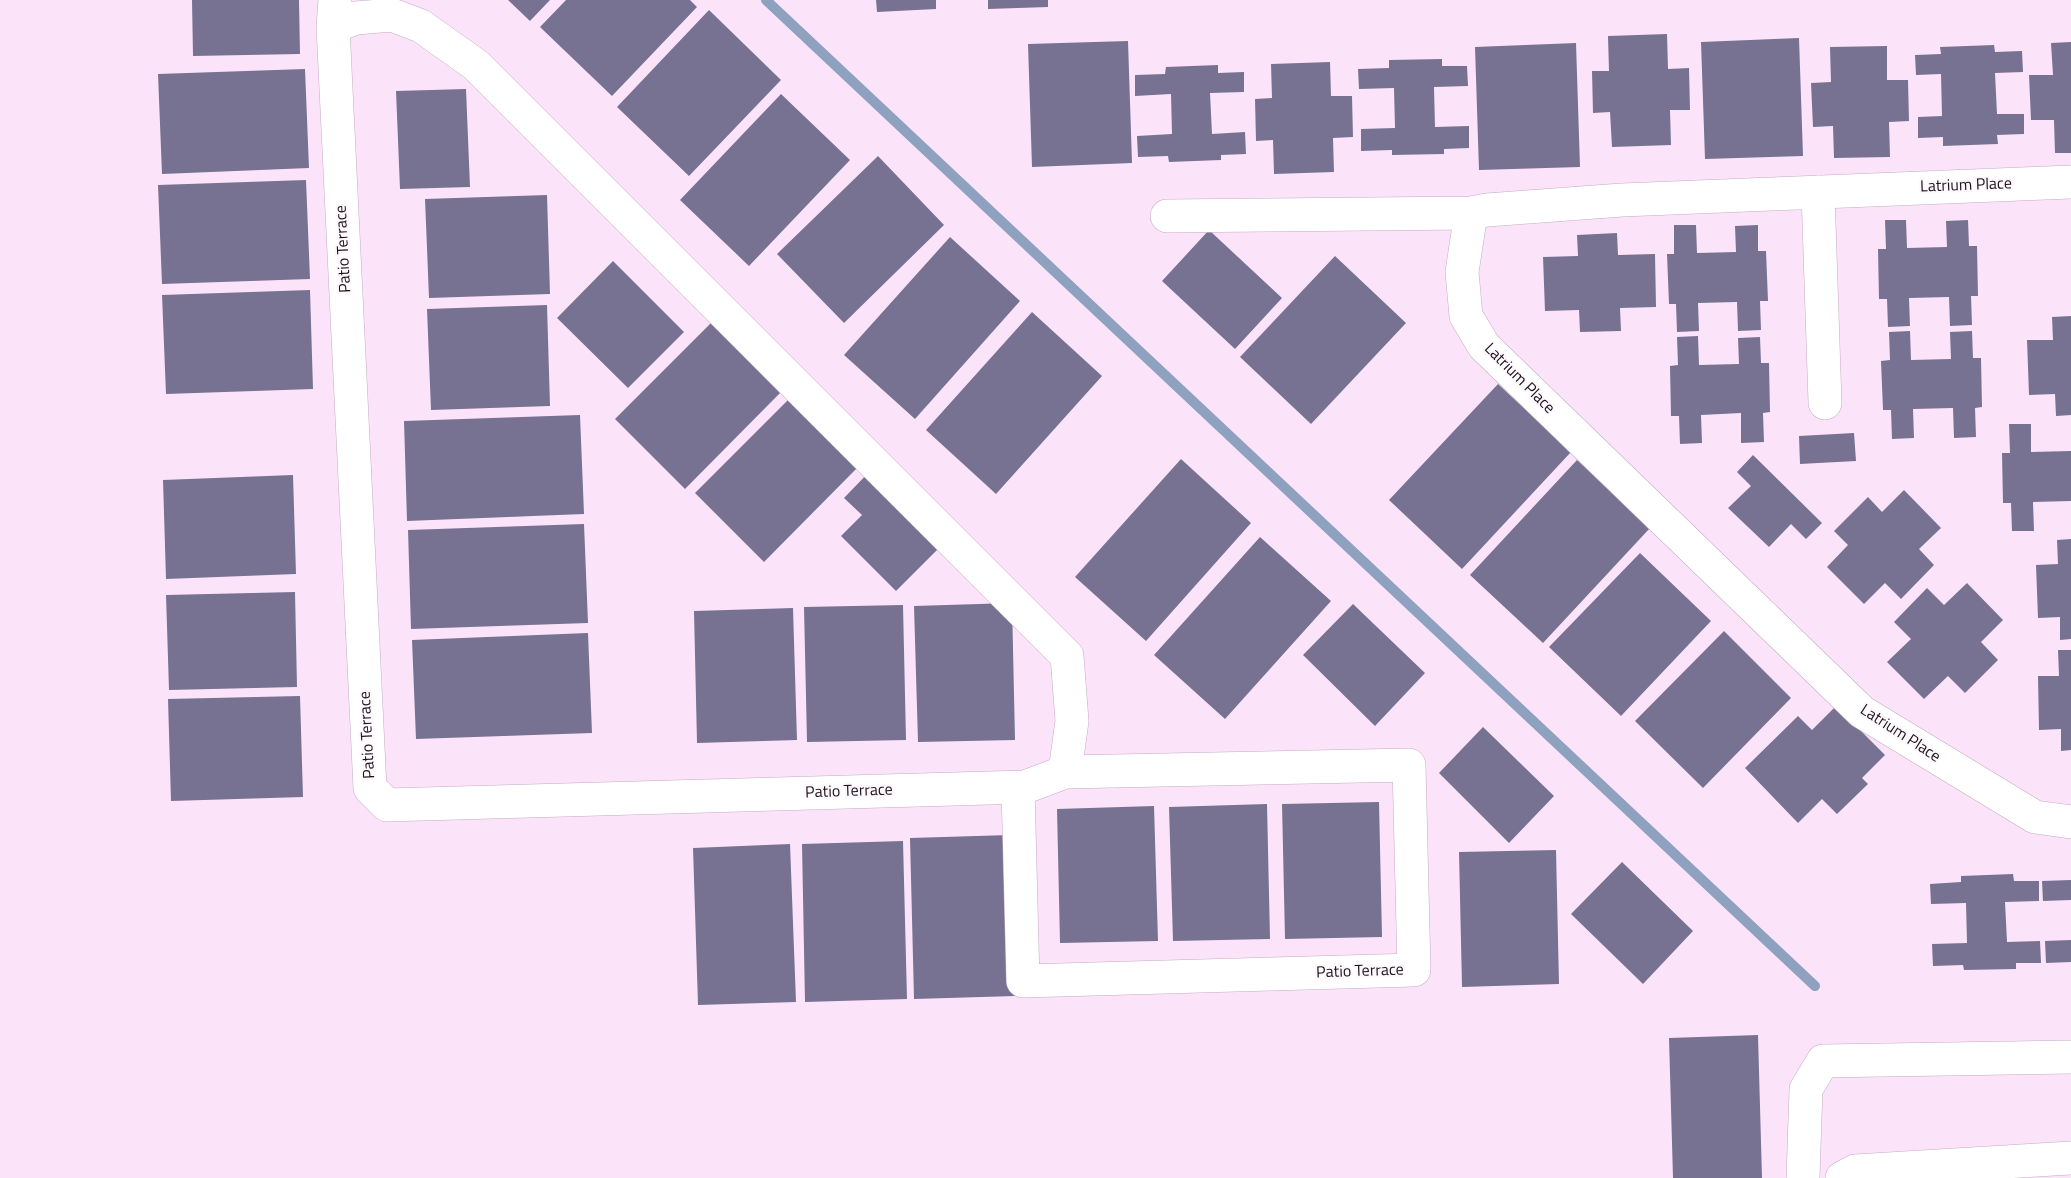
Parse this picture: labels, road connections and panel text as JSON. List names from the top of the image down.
{
  "streets": {
    "lane": ["Latrium Place", "Patio Terrace"]
  }
}
